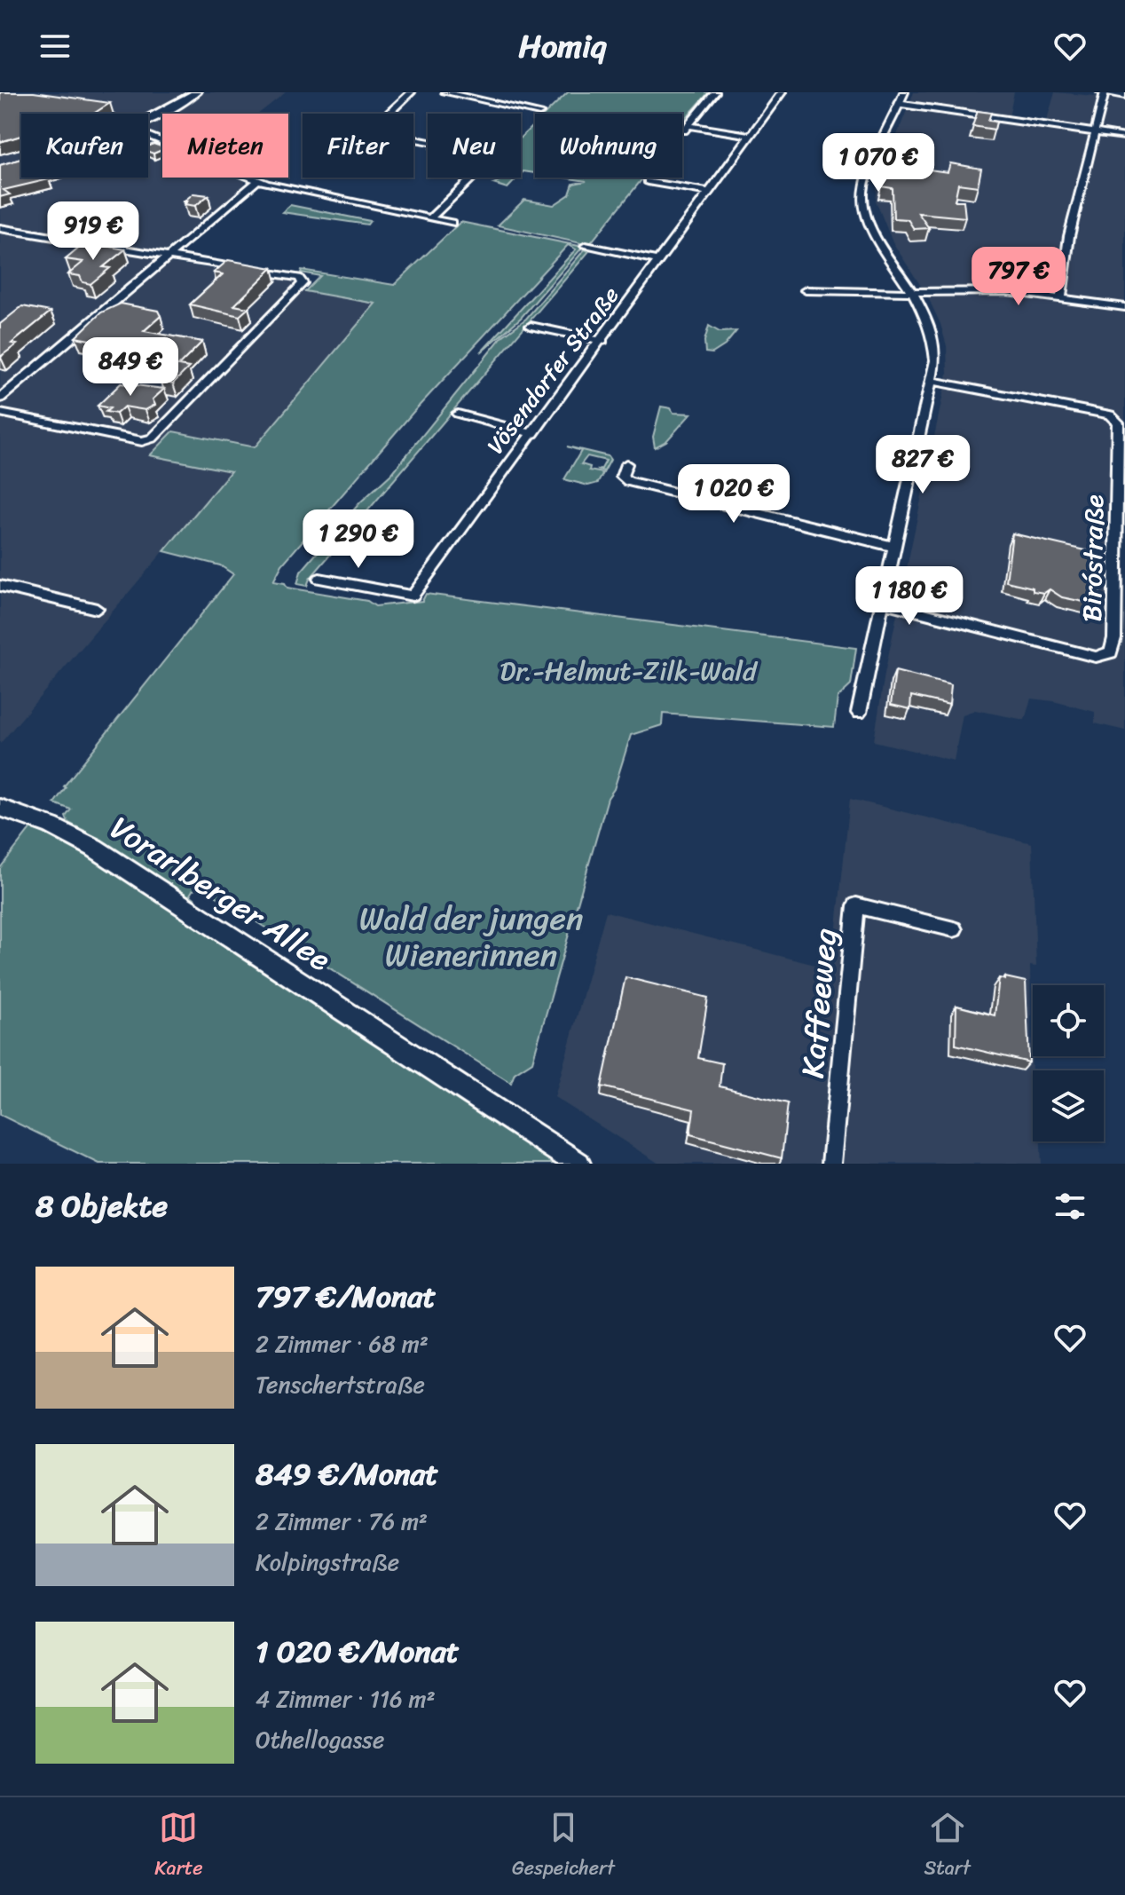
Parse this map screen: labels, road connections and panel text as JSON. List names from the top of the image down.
{
  "streets": {
    "main road": ["Vorarlberger Allee"],
    "street": ["Vösendorfer Straße", "Biróstraße", "Kaffeeweg"]
  },
  "parks": ["Dr.-Helmut-Zilk-Wald", "Wald der jungen Wienerinnen"],
  "page": {
    "header": "Homiq",
    "chip": [
      "Kaufen",
      "Mieten",
      "Filter",
      "Neu",
      "Wohnung"
    ],
    "price": [
      "1 070 €",
      "919 €",
      "797 €",
      "849 €",
      "827 €",
      "1 020 €",
      "1 290 €",
      "1 180 €"
    ],
    "heading": "8 Objekte",
    "list": [
      {
        "name": "797 €/Monat",
        "note": "2 Zimmer · 68 m² · Tenschertstraße"
      },
      {
        "name": "849 €/Monat",
        "note": "2 Zimmer · 76 m² · Kolpingstraße"
      },
      {
        "name": "1 020 €/Monat",
        "note": "4 Zimmer · 116 m² · Othellogasse"
      }
    ],
    "tabs": ["Karte", "Gespeichert", "Start"]
  }
}
